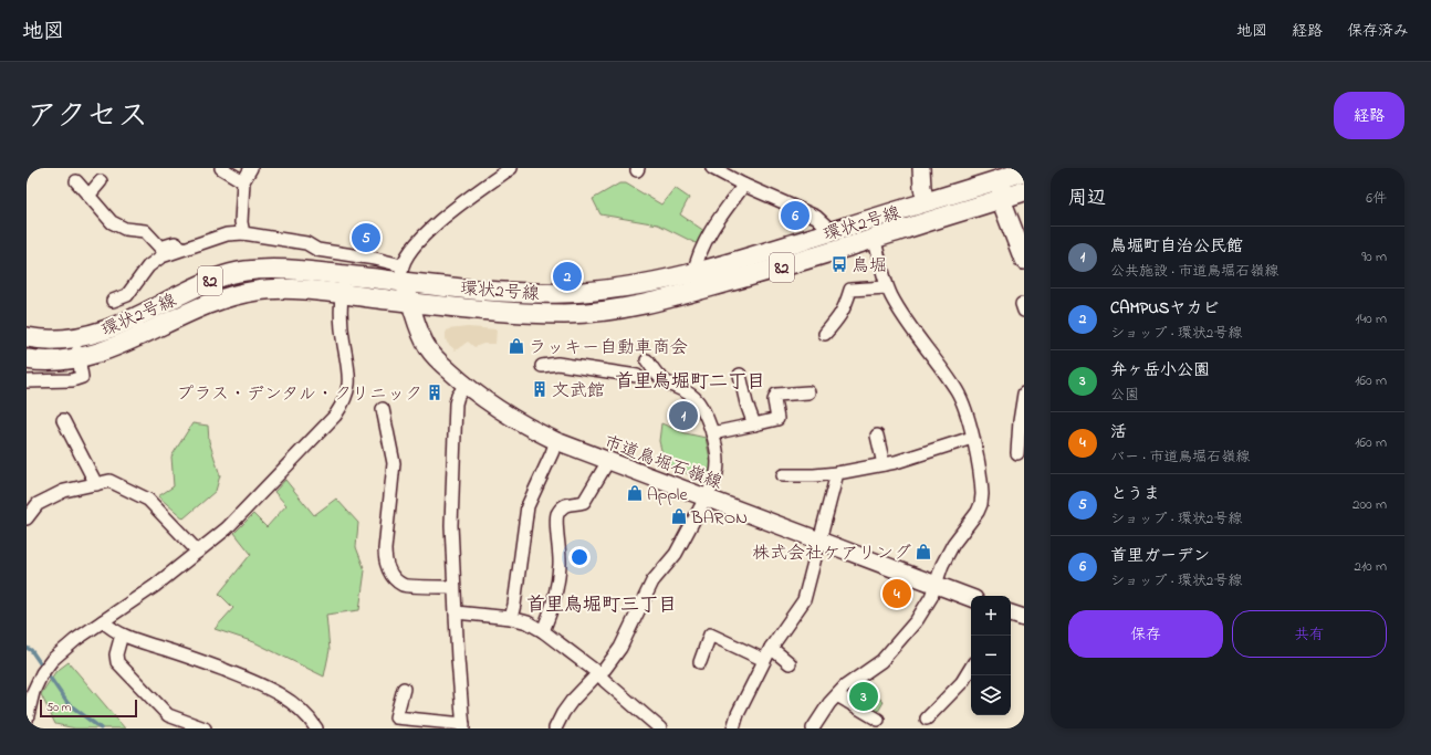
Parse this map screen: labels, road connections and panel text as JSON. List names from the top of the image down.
{
  "streets": {
    "main road": ["環状2号線", "82"],
    "street": ["市道鳥堀石嶺線"]
  },
  "crossings": [
    ["環状2号線", "82"],
    ["環状2号線", "市道鳥堀石嶺線"],
    ["82", "市道鳥堀石嶺線"]
  ],
  "districts": ["首里鳥堀町二丁目", "首里鳥堀町三丁目"],
  "places": {
    "bus stop": ["鳥堀"],
    "shop": [
      "ラッキー自動車商会",
      "Apple",
      "BARON",
      "株式会社ケアリング"
    ],
    "building": ["文武館", "プラス・デンタル・クリニック"]
  },
  "scale_bar": "50 m",
  "page": {
    "header": "地図",
    "nav": ["地図", "経路", "保存済み"],
    "title": "アクセス",
    "buttons": [
      "経路",
      ["保存", "共有"]
    ],
    "heading": ["周辺", "6件"],
    "pins": [
      "6",
      "5",
      "2",
      "1",
      "4",
      "3"
    ],
    "list": [
      {
        "mark": "1",
        "name": "鳥堀町自治公民館",
        "note": "公共施設 · 市道鳥堀石嶺線",
        "value": "90 m"
      },
      {
        "mark": "2",
        "name": "CAMPUSヤカビ",
        "note": "ショップ · 環状2号線",
        "value": "140 m"
      },
      {
        "mark": "3",
        "name": "弁ヶ岳小公園",
        "note": "公園",
        "value": "160 m"
      },
      {
        "mark": "4",
        "name": "活",
        "note": "バー · 市道鳥堀石嶺線",
        "value": "160 m"
      },
      {
        "mark": "5",
        "name": "とうま",
        "note": "ショップ · 環状2号線",
        "value": "200 m"
      },
      {
        "mark": "6",
        "name": "首里ガーデン",
        "note": "ショップ · 環状2号線",
        "value": "210 m"
      }
    ],
    "map_buttons": ["+", "−"],
    "scale": "50 m"
  }
}
